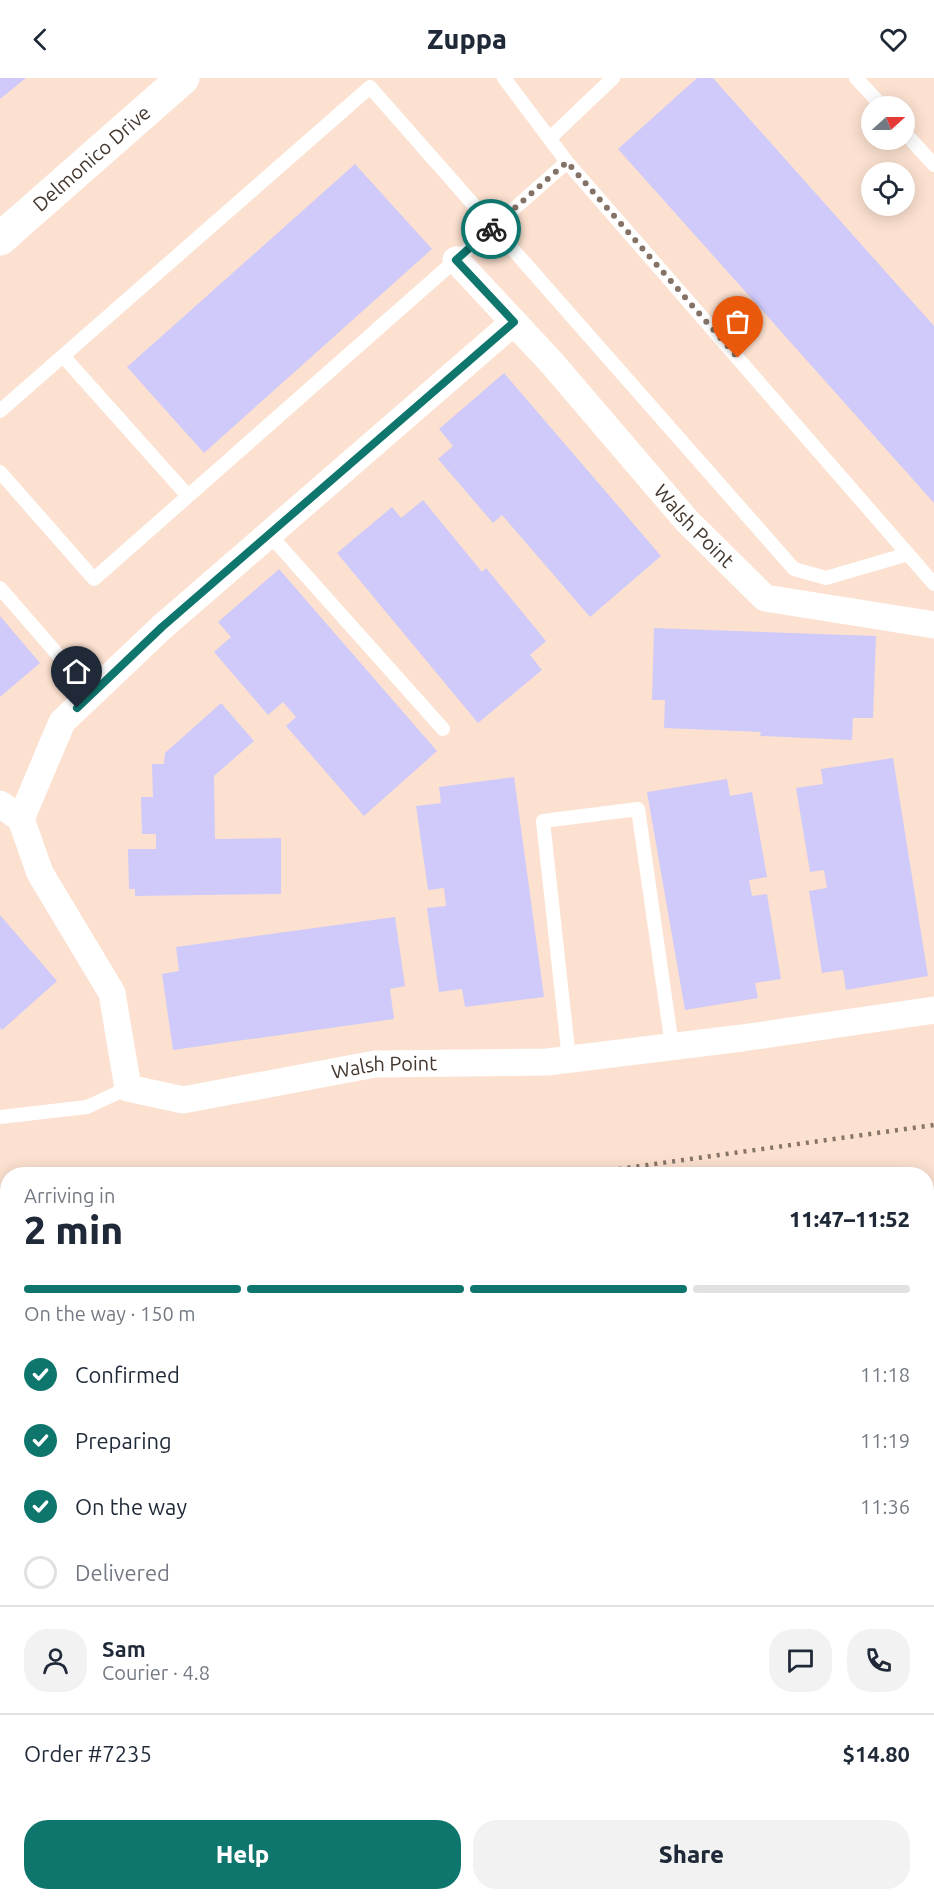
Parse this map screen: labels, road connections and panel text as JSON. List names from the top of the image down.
{
  "streets": {
    "street": ["Delmonico Drive", "Walsh Point"]
  },
  "north": "right",
  "page": {
    "header": "Zuppa",
    "heading": ["2 min", "Arriving in", "11:47–11:52"],
    "panel": [
      "Sam",
      "Courier · 4.8",
      "Order #7235",
      "$14.80"
    ],
    "bar": "On the way · 150 m",
    "list": [
      ["Confirmed", "11:18"],
      ["Preparing", "11:19"],
      ["On the way", "11:36"],
      "Delivered"
    ],
    "buttons": ["Help", "Share"]
  }
}
